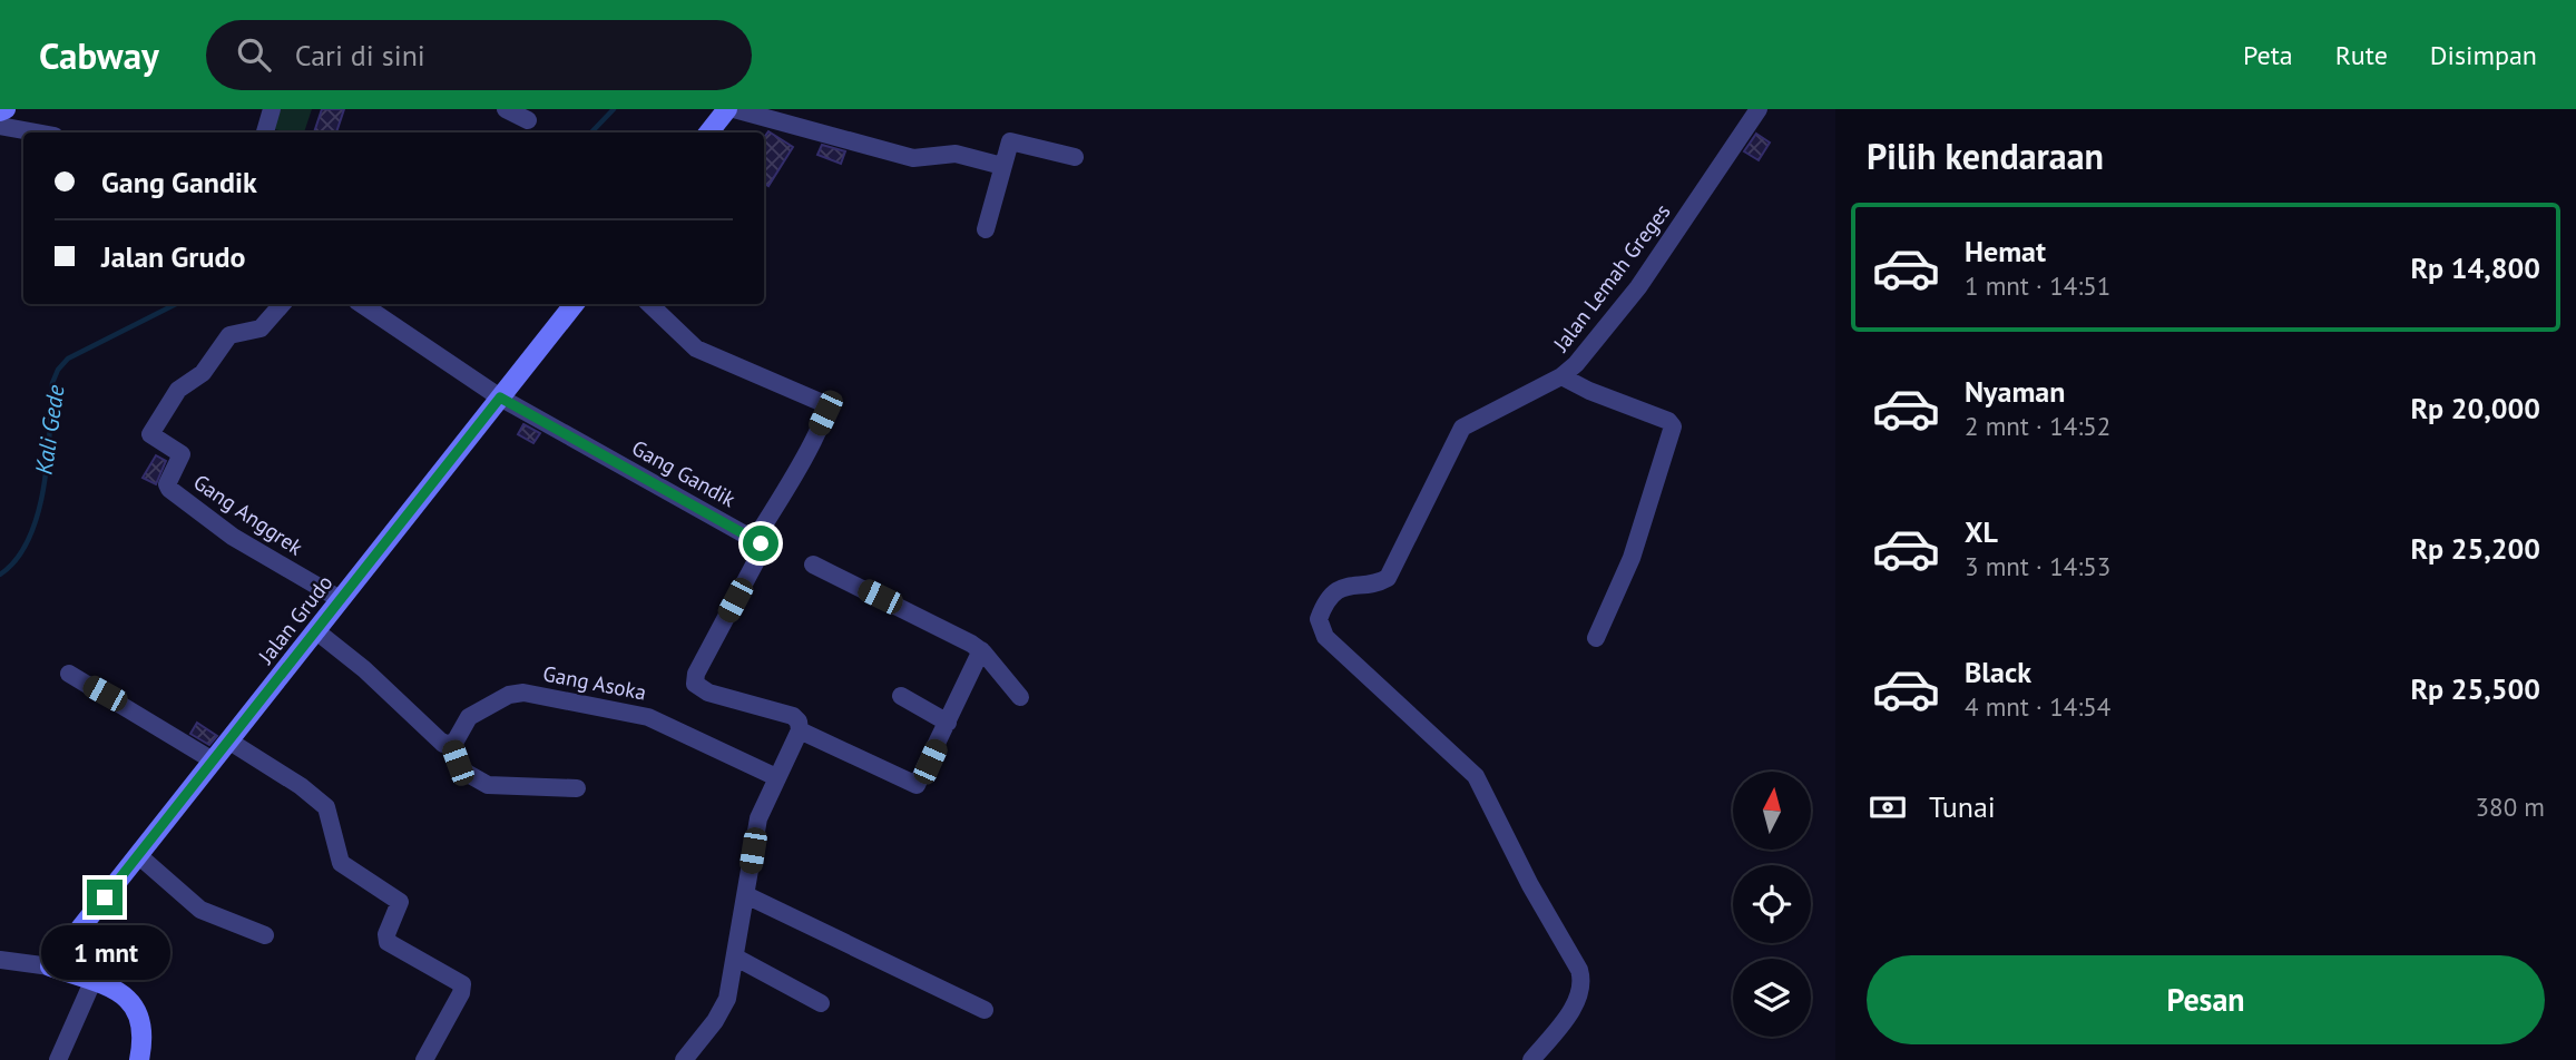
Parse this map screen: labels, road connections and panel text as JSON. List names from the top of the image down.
{
  "streets": {
    "street": [
      "Jalan Lemah Greges",
      "Gang Gandik",
      "Gang Anggrek",
      "Jalan Grudo",
      "Gang Asoka"
    ]
  },
  "crossings": [
    ["Gang Gandik", "Jalan Grudo"],
    ["Gang Anggrek", "Jalan Grudo"]
  ],
  "water": ["Kali Gede"],
  "north": "top",
  "page": {
    "header": "Cabway",
    "search": "Cari di sini",
    "nav": ["Peta", "Rute", "Disimpan"],
    "heading": "Pilih kendaraan",
    "banner": ["Gang Gandik", "Jalan Grudo"],
    "list": [
      {
        "name": "Hemat",
        "note": "1 mnt · 14:51",
        "value": "Rp 14,800"
      },
      {
        "name": "Nyaman",
        "note": "2 mnt · 14:52",
        "value": "Rp 20,000"
      },
      {
        "name": "XL",
        "note": "3 mnt · 14:53",
        "value": "Rp 25,200"
      },
      {
        "name": "Black",
        "note": "4 mnt · 14:54",
        "value": "Rp 25,500"
      }
    ],
    "pay": ["Tunai", "380 m"],
    "bubble": "1 mnt",
    "buttons": "Pesan"
  }
}
